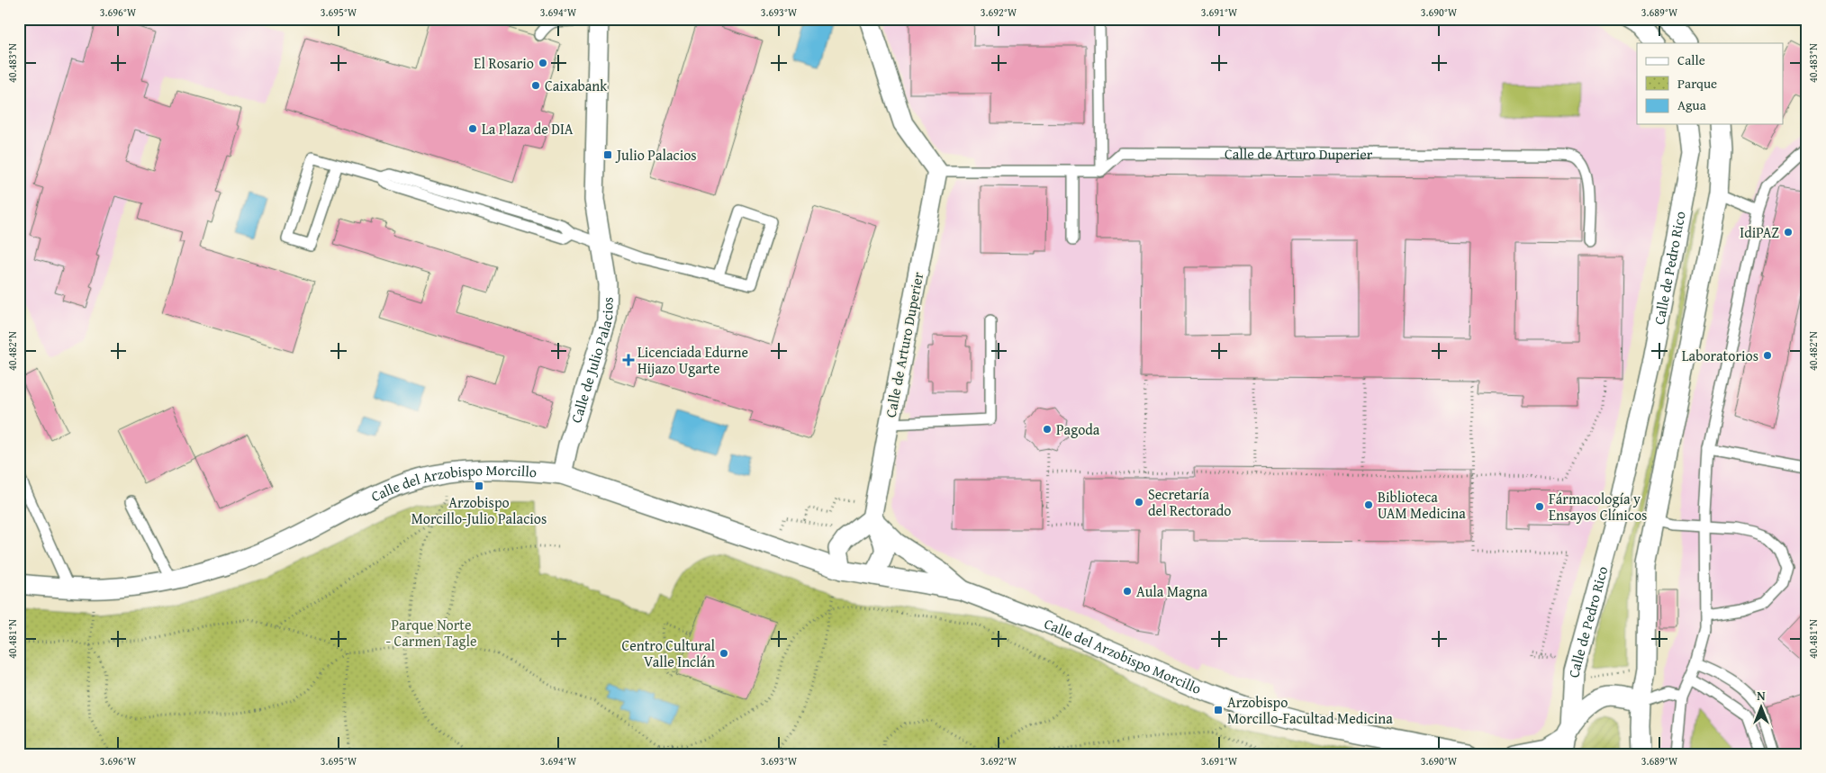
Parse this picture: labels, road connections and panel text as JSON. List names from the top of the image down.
{
  "streets": {
    "street": [
      "Calle de Arturo Duperier",
      "Calle de Pedro Rico",
      "Calle de Julio Palacios",
      "Calle del Arzobispo Morcillo"
    ]
  },
  "crossings": [
    ["Calle de Arturo Duperier", "Calle del Arzobispo Morcillo"],
    ["Calle de Julio Palacios", "Calle del Arzobispo Morcillo"]
  ],
  "parks": ["Parque Norte - Carmen Tagle"],
  "places": {
    "other": [
      "El Rosario",
      "Caixabank",
      "La Plaza de DIA",
      "IdiPAZ",
      "Laboratorios",
      "Pagoda",
      "Secretaría del Rectorado",
      "Biblioteca UAM Medicina",
      "Fármacología y Ensayos Clínicos",
      "Aula Magna",
      "Centro Cultural Valle Inclán"
    ],
    "transit": ["Julio Palacios", "Arzobispo Morcillo-Julio Palacios", "Arzobispo Morcillo-Facultad Medicina"],
    "health": ["Licenciada Edurne Hijazo Ugarte"]
  },
  "legend": ["Calle", "Parque", "Agua"],
  "north": "top",
  "coordinates": [
    "3.696°W",
    "3.695°W",
    "3.694°W",
    "3.693°W",
    "3.692°W",
    "3.691°W",
    "3.690°W",
    "3.689°W",
    "40.483°N",
    "40.482°N",
    "40.481°N"
  ]
}
